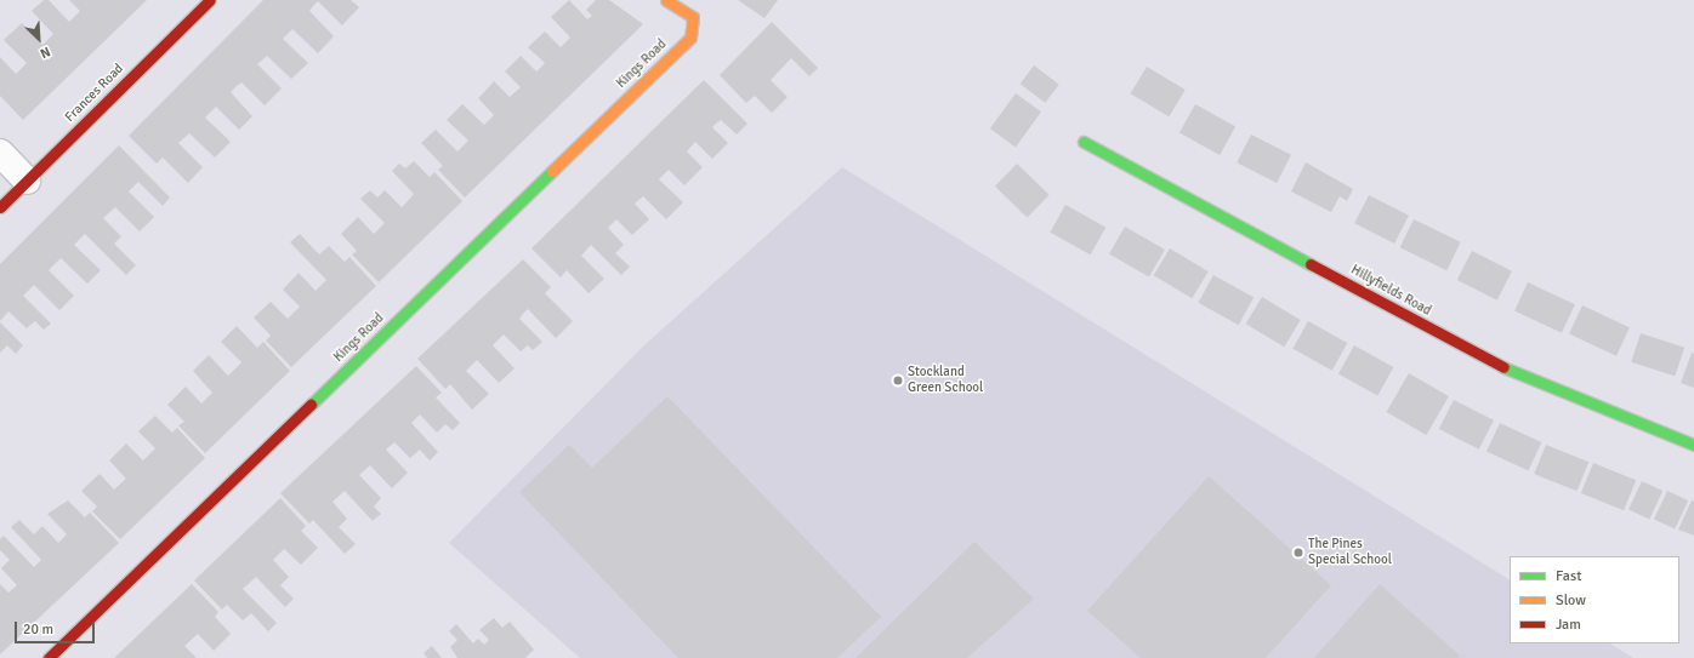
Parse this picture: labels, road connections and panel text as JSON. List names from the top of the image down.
{
  "streets": {
    "street": ["Kings Road", "Frances Road", "Hillyfields Road"]
  },
  "places": ["Stockland Green School", "The Pines Special School"],
  "legend": ["Fast", "Slow", "Jam"],
  "scale_bar": "20 m",
  "north": "bottom right"
}
